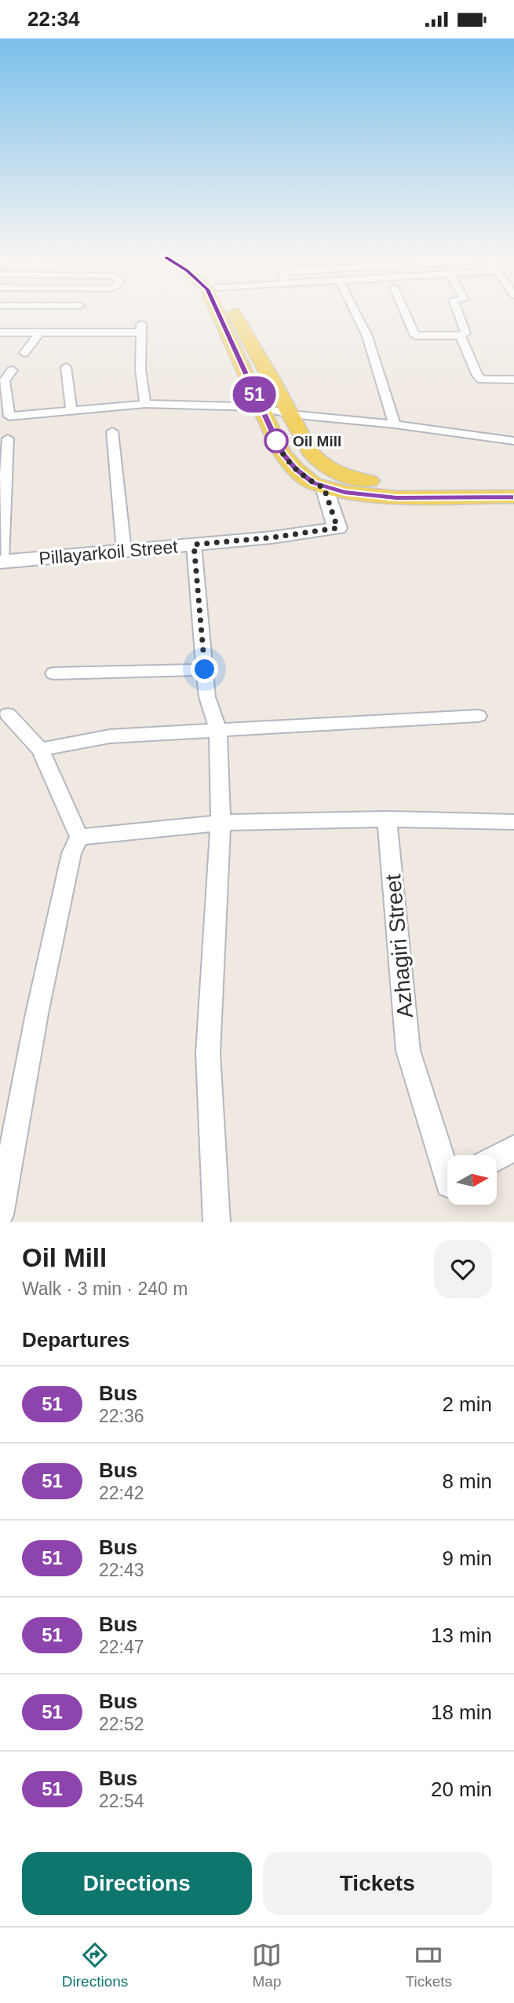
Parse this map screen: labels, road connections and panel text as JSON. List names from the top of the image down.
{
  "streets": {
    "street": ["Pillayarkoil Street", "Azhagiri Street"]
  },
  "places": ["Oil Mill"],
  "lines": ["bus line 51"],
  "north": "right",
  "page": {
    "status": "22:34",
    "on_map": "51",
    "heading": [
      ["Oil Mill", "Walk · 3 min · 240 m"],
      "Departures"
    ],
    "list": [
      {
        "mark": "51",
        "name": "Bus",
        "note": "22:36",
        "value": "2 min"
      },
      {
        "mark": "51",
        "name": "Bus",
        "note": "22:42",
        "value": "8 min"
      },
      {
        "mark": "51",
        "name": "Bus",
        "note": "22:43",
        "value": "9 min"
      },
      {
        "mark": "51",
        "name": "Bus",
        "note": "22:47",
        "value": "13 min"
      },
      {
        "mark": "51",
        "name": "Bus",
        "note": "22:52",
        "value": "18 min"
      },
      {
        "mark": "51",
        "name": "Bus",
        "note": "22:54",
        "value": "20 min"
      }
    ],
    "buttons": ["Directions", "Tickets"],
    "tabs": ["Directions", "Map", "Tickets"]
  }
}
